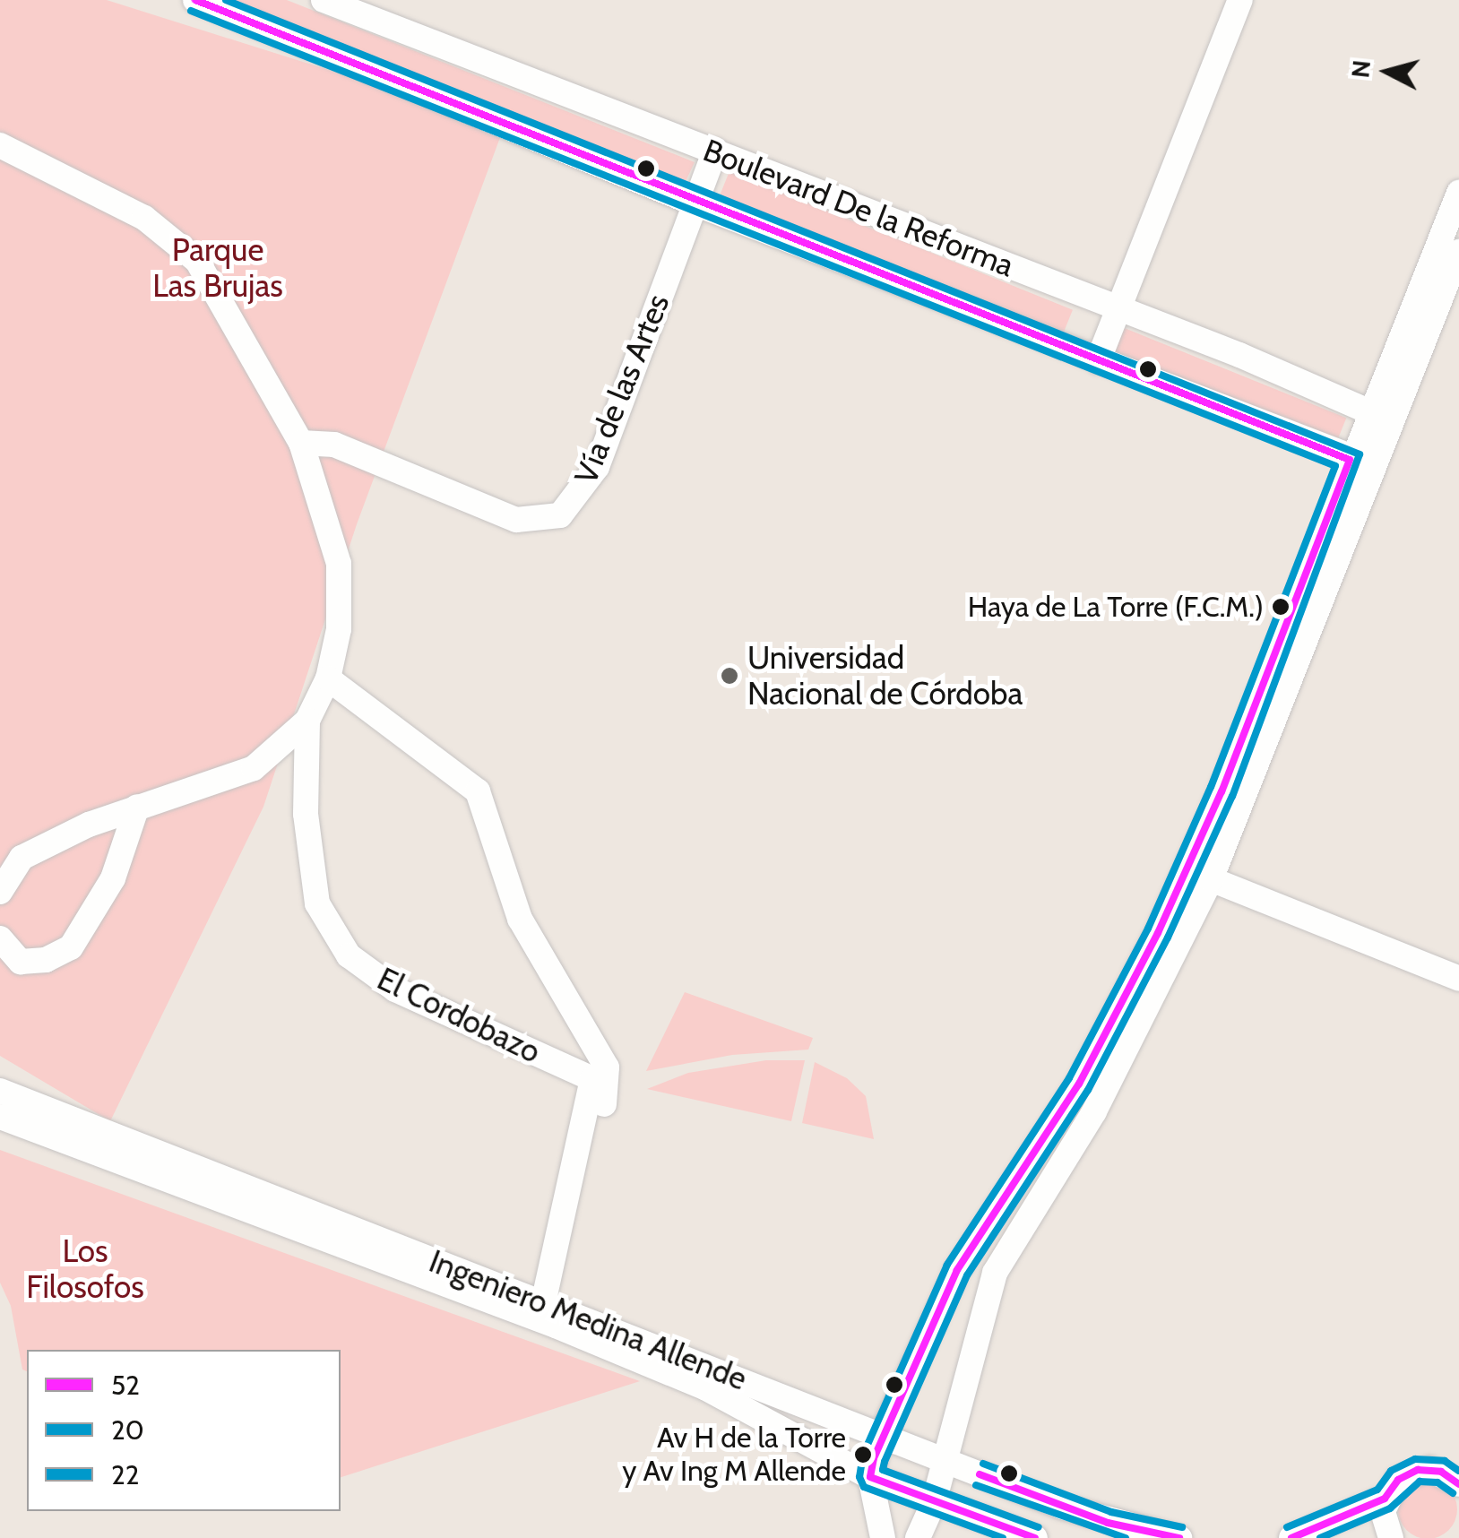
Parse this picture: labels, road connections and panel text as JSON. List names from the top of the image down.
{
  "streets": {
    "street": [
      "Boulevard De la Reforma",
      "Vía de las Artes",
      "El Cordobazo",
      "Ingeniero Medina Allende"
    ]
  },
  "crossings": [
    ["Boulevard De la Reforma", "Vía de las Artes"],
    ["Vía de las Artes", "El Cordobazo"],
    ["El Cordobazo", "Ingeniero Medina Allende"]
  ],
  "parks": ["Parque Las Brujas", "Los Filosofos"],
  "places": ["Haya de La Torre (F.C.M.)", "Universidad Nacional de Córdoba", "Av H de la Torre y Av Ing M Allende"],
  "lines": ["transit line 52", "transit line 22", "transit line 20"],
  "legend": ["52", "20", "22"],
  "north": "left"
}
